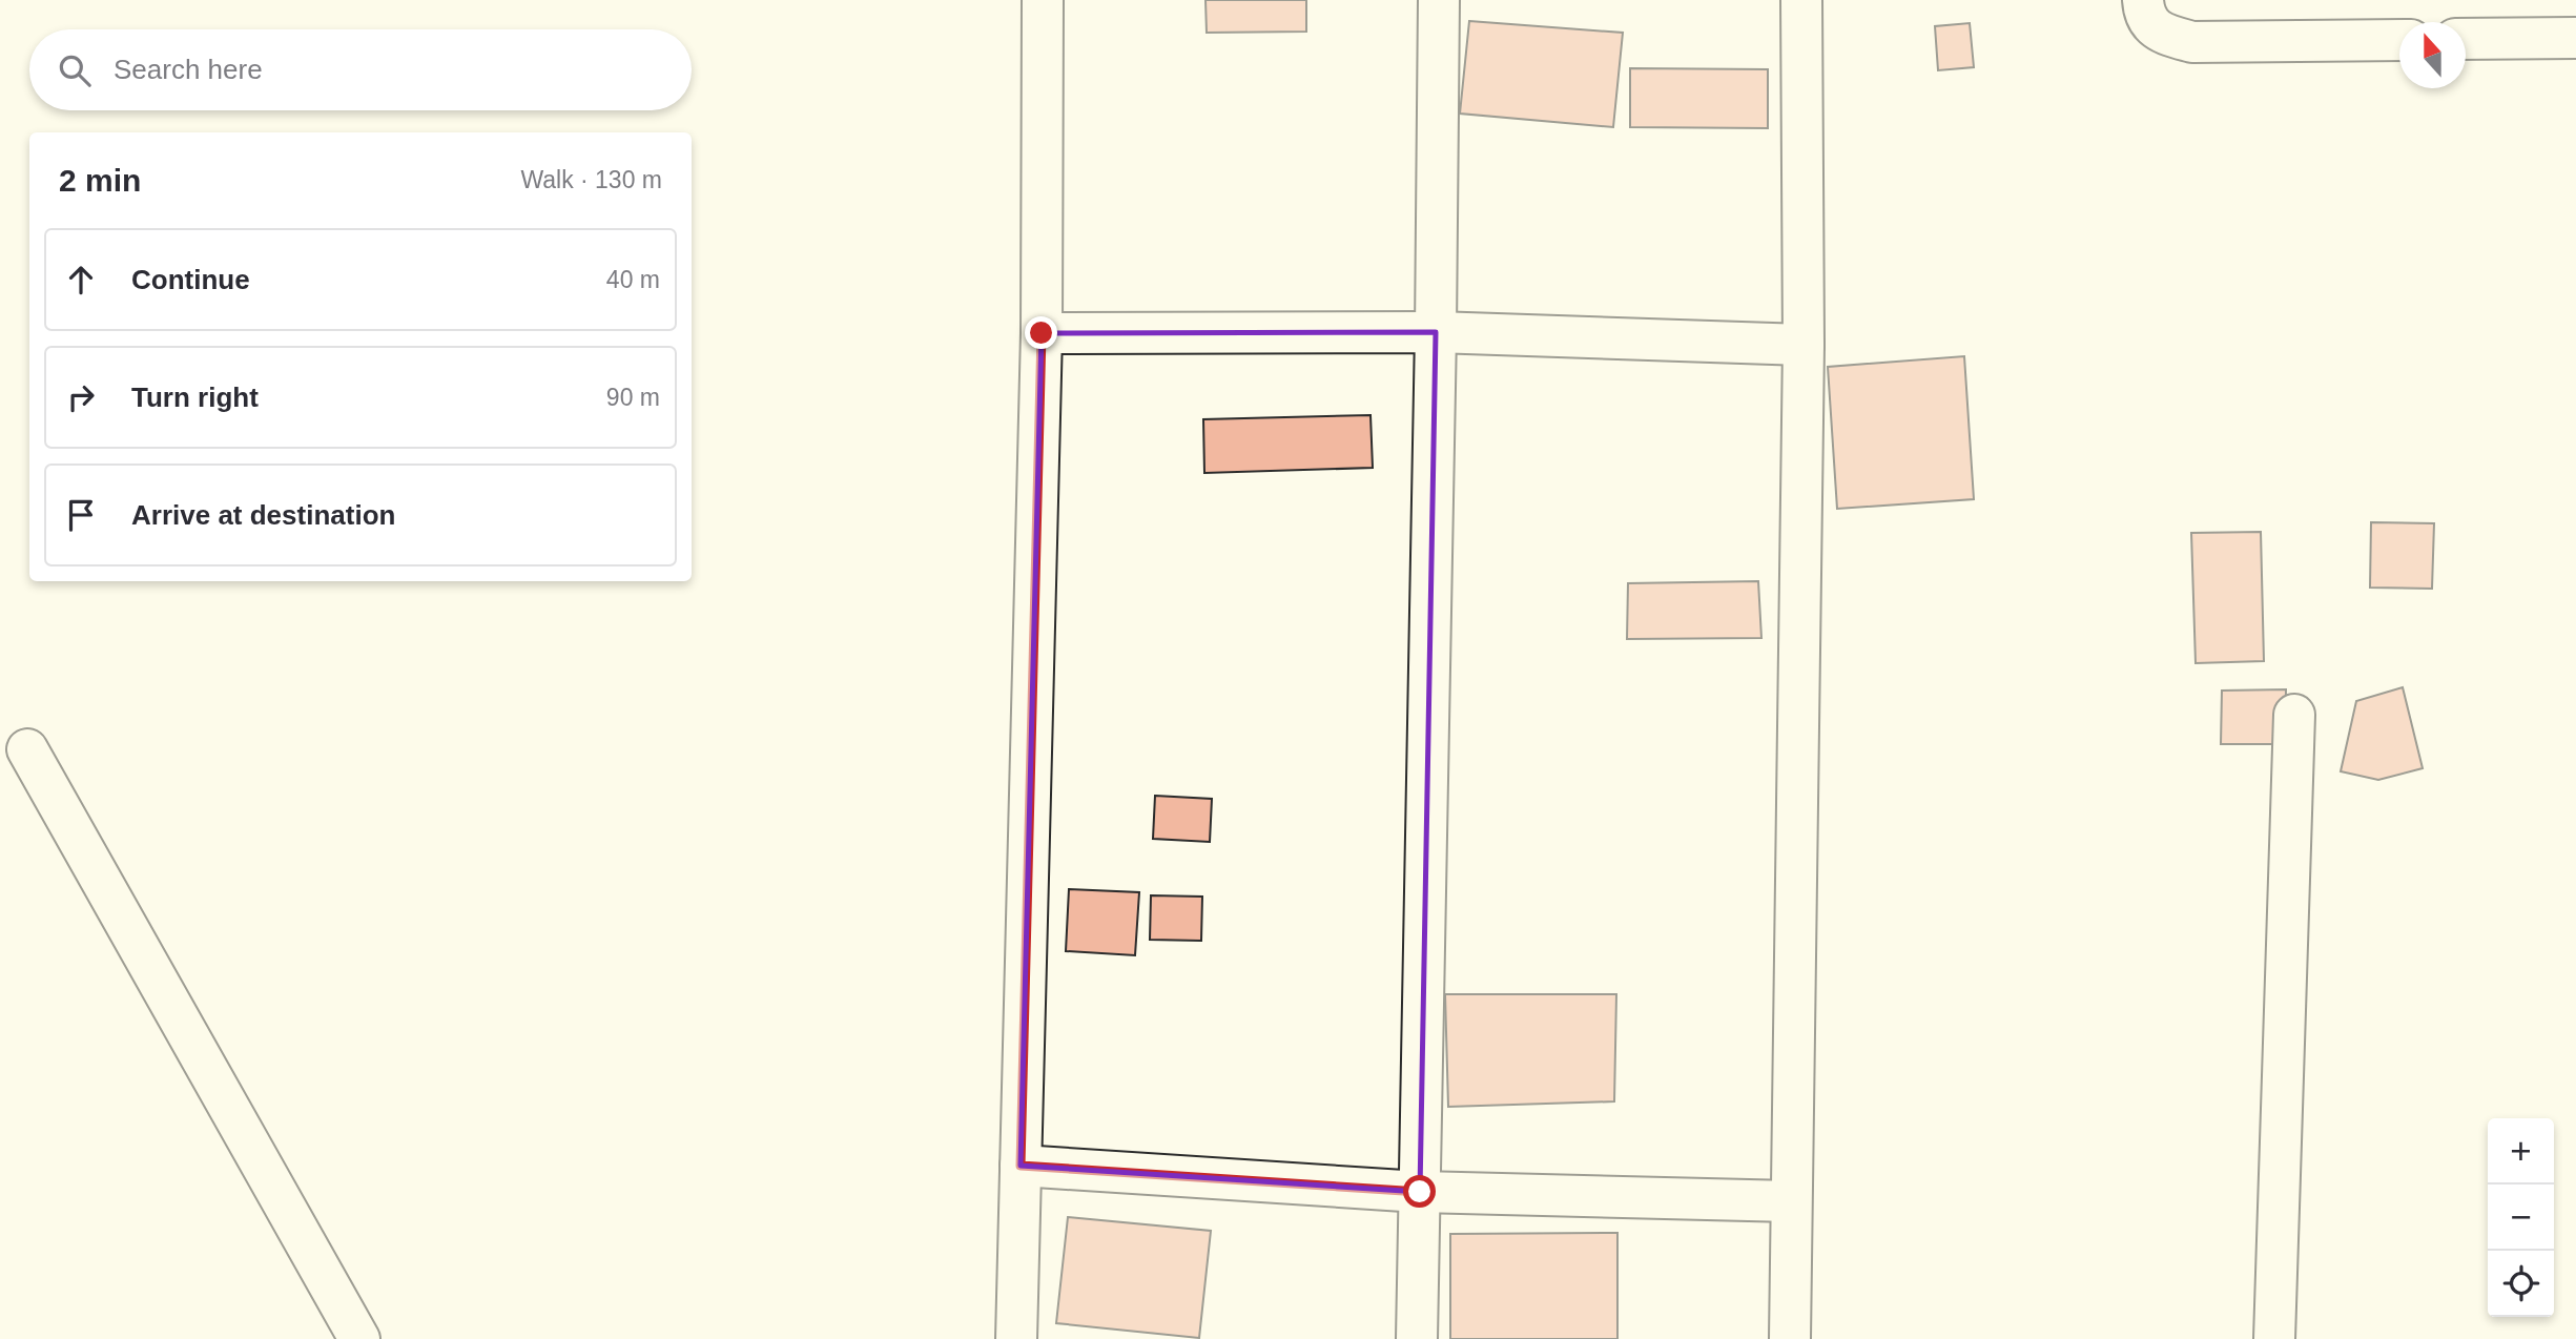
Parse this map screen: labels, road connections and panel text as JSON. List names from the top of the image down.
{
  "north": "top",
  "page": {
    "search": "Search here",
    "heading": ["2 min", "Walk · 130 m"],
    "list": [
      ["Continue", "40 m"],
      ["Turn right", "90 m"],
      "Arrive at destination"
    ],
    "map_buttons": ["+", "−"]
  }
}
